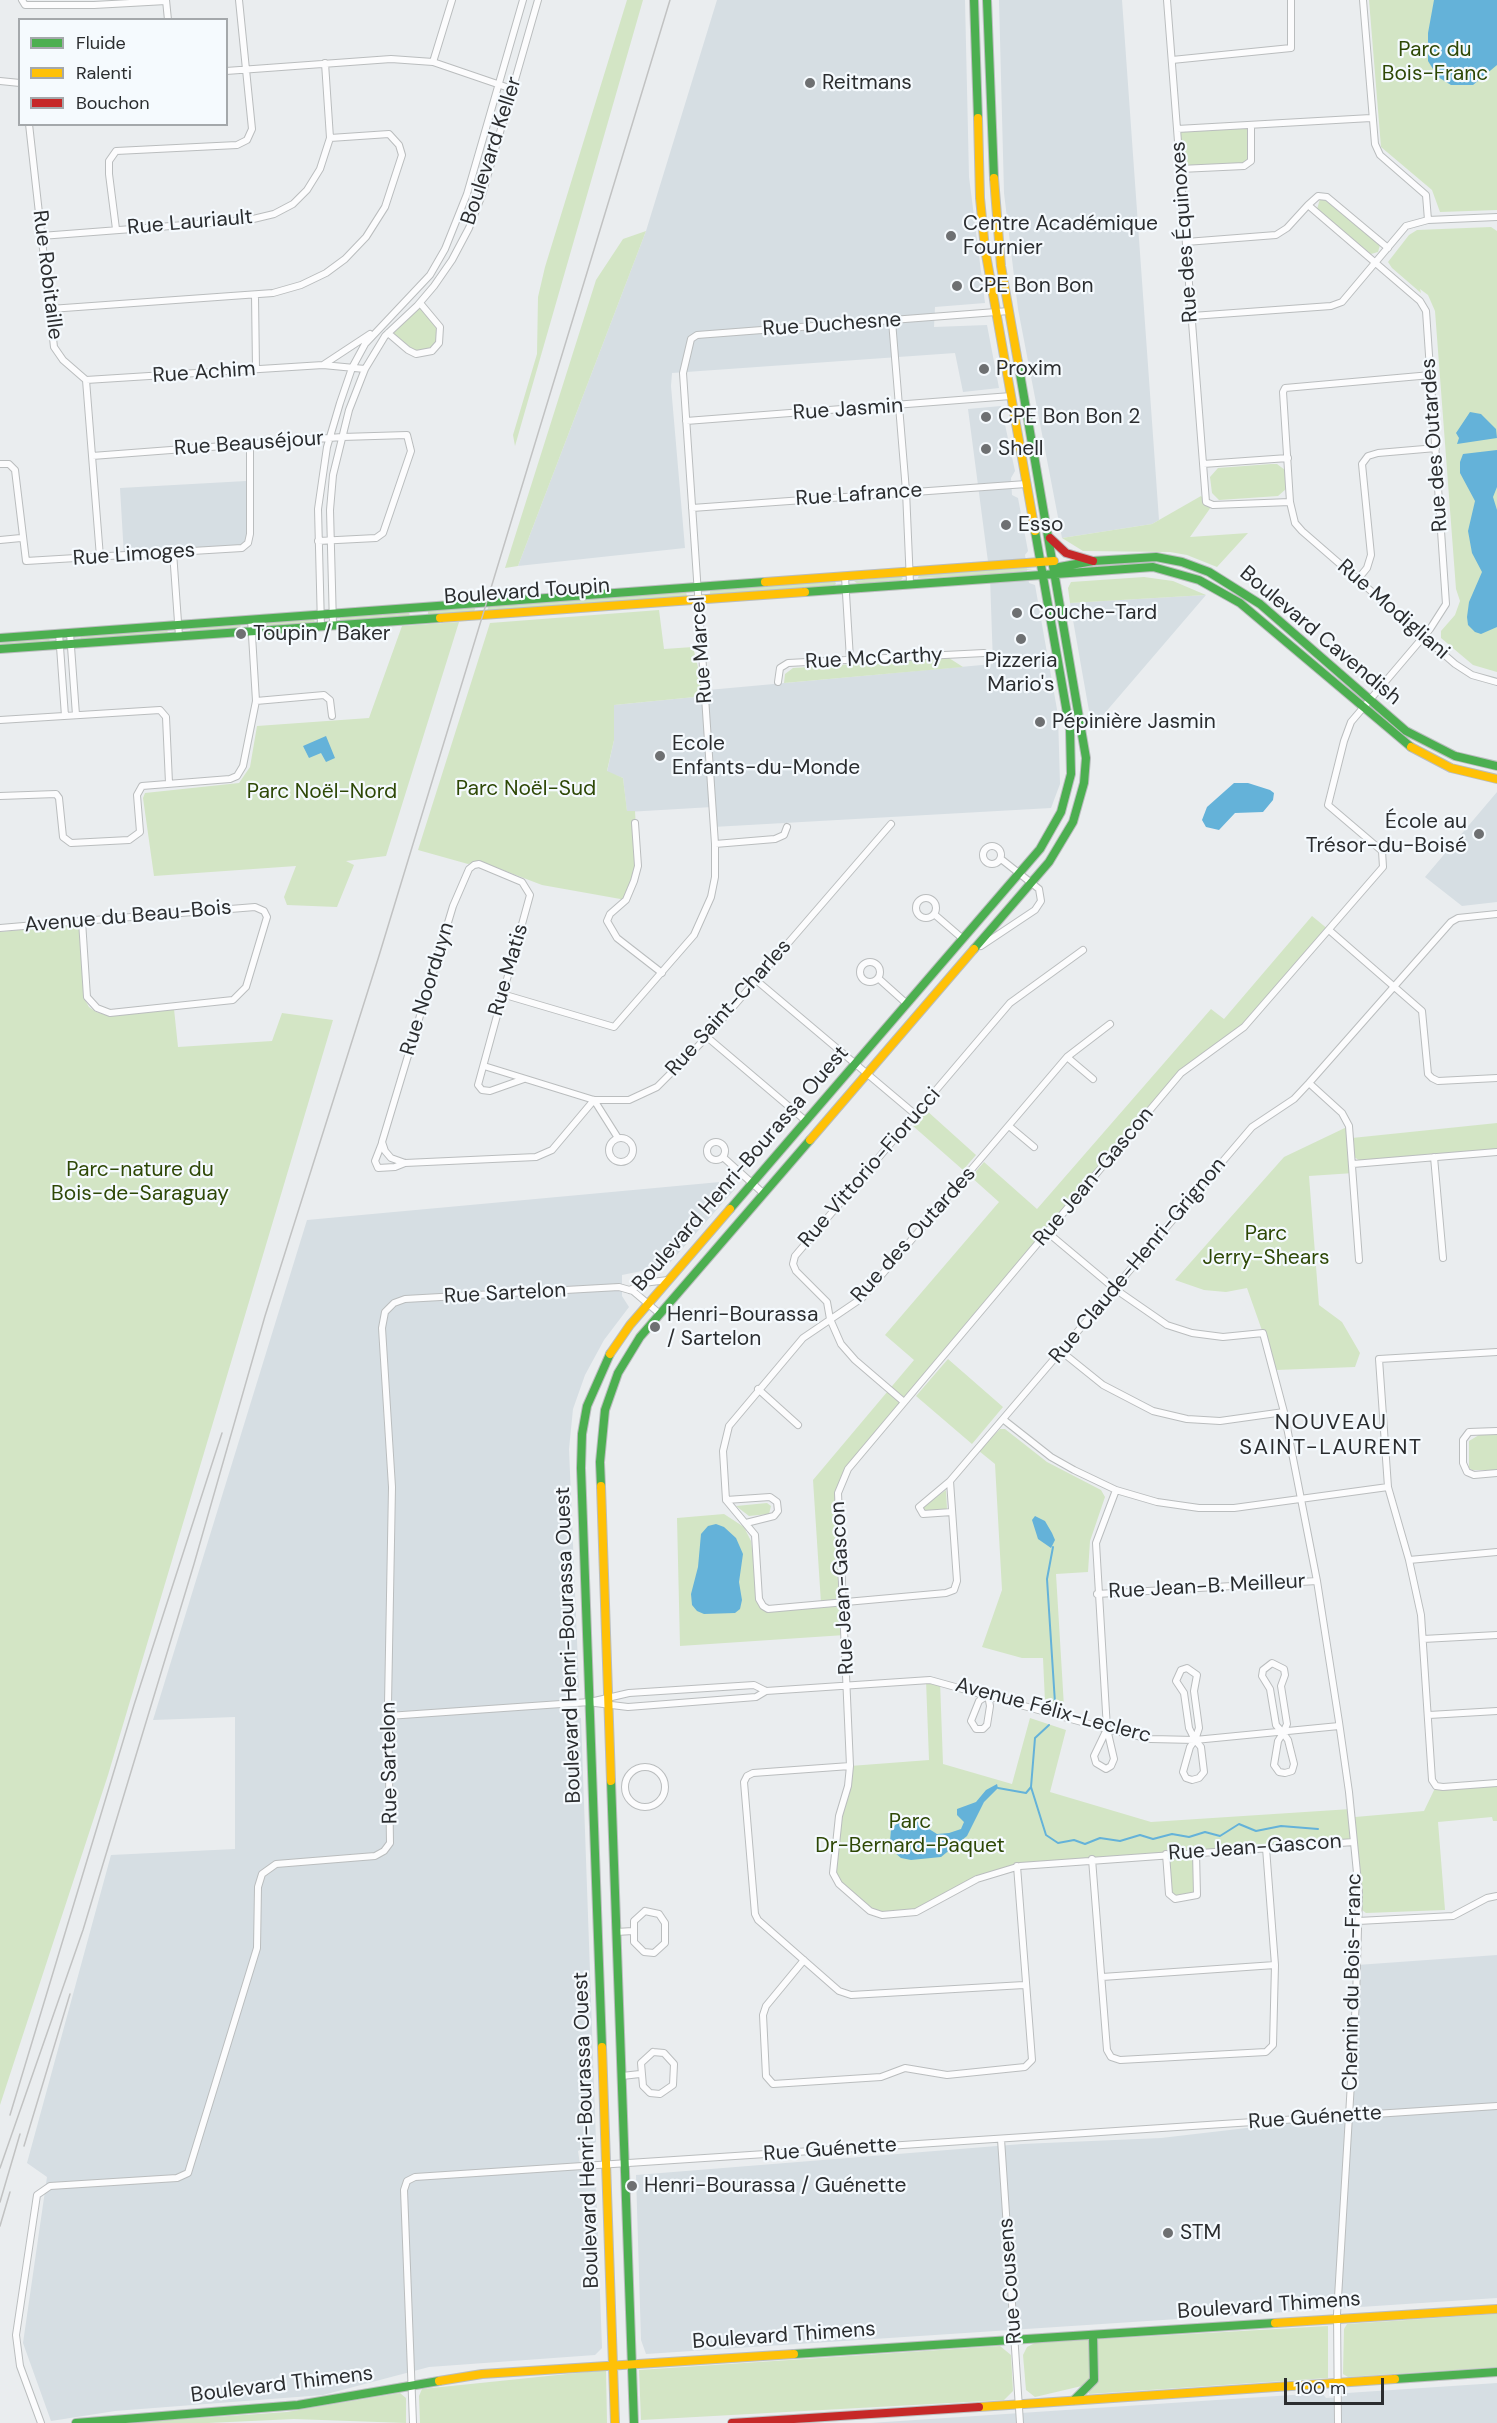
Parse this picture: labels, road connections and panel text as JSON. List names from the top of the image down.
{
  "streets": {
    "main road": [
      "Boulevard Toupin",
      "Boulevard Cavendish",
      "Boulevard Henri-Bourassa Ouest",
      "Boulevard Thimens"
    ],
    "street": [
      "Boulevard Keller",
      "Rue Lauriault",
      "Rue des Équinoxes",
      "Rue Robitaille",
      "Rue Duchesne",
      "Rue Achim",
      "Rue Jasmin",
      "Rue Beauséjour",
      "Rue des Outardes",
      "Rue Lafrance",
      "Rue Limoges",
      "Rue Modigliani",
      "Rue Marcel",
      "Rue McCarthy",
      "Avenue du Beau-Bois",
      "Rue Matis",
      "Rue Noorduyn",
      "Rue Saint-Charles",
      "Rue Vittorio-Fiorucci",
      "Rue Jean-Gascon",
      "Rue Claude-Henri-Grignon",
      "Rue Sartelon",
      "Rue Jean-B. Meilleur",
      "Avenue Félix-Leclerc",
      "Chemin du Bois-Franc",
      "Rue Guénette",
      "Rue Cousens"
    ]
  },
  "crossings": [
    ["Boulevard Keller", "Rue Achim"],
    ["Boulevard Keller", "Rue Beauséjour"],
    ["Boulevard Keller", "Boulevard Toupin"],
    ["Rue Lauriault", "Rue Robitaille"],
    ["Rue des Équinoxes", "Rue Modigliani"],
    ["Rue Robitaille", "Rue Achim"],
    ["Rue Duchesne", "Rue Marcel"],
    ["Rue Duchesne", "Boulevard Henri-Bourassa Ouest"],
    ["Rue Jasmin", "Rue Marcel"],
    ["Rue Jasmin", "Boulevard Henri-Bourassa Ouest"],
    ["Rue Beauséjour", "Rue Limoges"],
    ["Rue des Outardes", "Rue Modigliani"],
    ["Rue des Outardes", "Boulevard Cavendish"],
    ["Rue des Outardes", "Rue Vittorio-Fiorucci"],
    ["Rue des Outardes", "Rue Jean-Gascon"],
    ["Rue Lafrance", "Rue Marcel"],
    ["Rue Lafrance", "Boulevard Henri-Bourassa Ouest"],
    ["Boulevard Toupin", "Boulevard Cavendish"],
    ["Boulevard Toupin", "Rue Marcel"],
    ["Boulevard Toupin", "Boulevard Henri-Bourassa Ouest"],
    ["Boulevard Cavendish", "Boulevard Henri-Bourassa Ouest"],
    ["Rue Marcel", "Rue Matis"],
    ["Rue Matis", "Rue Noorduyn"],
    ["Rue Matis", "Rue Saint-Charles"],
    ["Rue Noorduyn", "Rue Saint-Charles"],
    ["Rue Vittorio-Fiorucci", "Rue Jean-Gascon"],
    ["Boulevard Henri-Bourassa Ouest", "Rue Sartelon"],
    ["Boulevard Henri-Bourassa Ouest", "Avenue Félix-Leclerc"],
    ["Boulevard Henri-Bourassa Ouest", "Rue Guénette"],
    ["Boulevard Henri-Bourassa Ouest", "Boulevard Thimens"],
    ["Rue Jean-Gascon", "Avenue Félix-Leclerc"],
    ["Rue Jean-Gascon", "Chemin du Bois-Franc"],
    ["Rue Claude-Henri-Grignon", "Chemin du Bois-Franc"],
    ["Rue Sartelon", "Avenue Félix-Leclerc"],
    ["Rue Jean-B. Meilleur", "Chemin du Bois-Franc"],
    ["Avenue Félix-Leclerc", "Chemin du Bois-Franc"],
    ["Chemin du Bois-Franc", "Rue Guénette"],
    ["Chemin du Bois-Franc", "Boulevard Thimens"],
    ["Rue Guénette", "Rue Cousens"],
    ["Rue Guénette", "Boulevard Thimens"],
    ["Rue Cousens", "Boulevard Thimens"]
  ],
  "districts": ["NOUVEAU SAINT-LAURENT"],
  "parks": [
    "Parc du Bois-Franc",
    "Parc Noël-Sud",
    "Parc Noël-Nord",
    "Parc-nature du Bois-de-Saraguay",
    "Parc Jerry-Shears",
    "Parc Dr-Bernard-Paquet"
  ],
  "places": [
    "Reitmans",
    "Centre Académique Fournier",
    "CPE Bon Bon",
    "Proxim",
    "CPE Bon Bon 2",
    "Shell",
    "Esso",
    "Couche-Tard",
    "Toupin / Baker",
    "Pizzeria Mario's",
    "Pépinière Jasmin",
    "Ecole Enfants-du-Monde",
    "École au Trésor-du-Boisé",
    "Henri-Bourassa / Sartelon",
    "Henri-Bourassa / Guénette",
    "STM"
  ],
  "legend": ["Fluide", "Ralenti", "Bouchon"],
  "scale_bar": "100 m"
}
